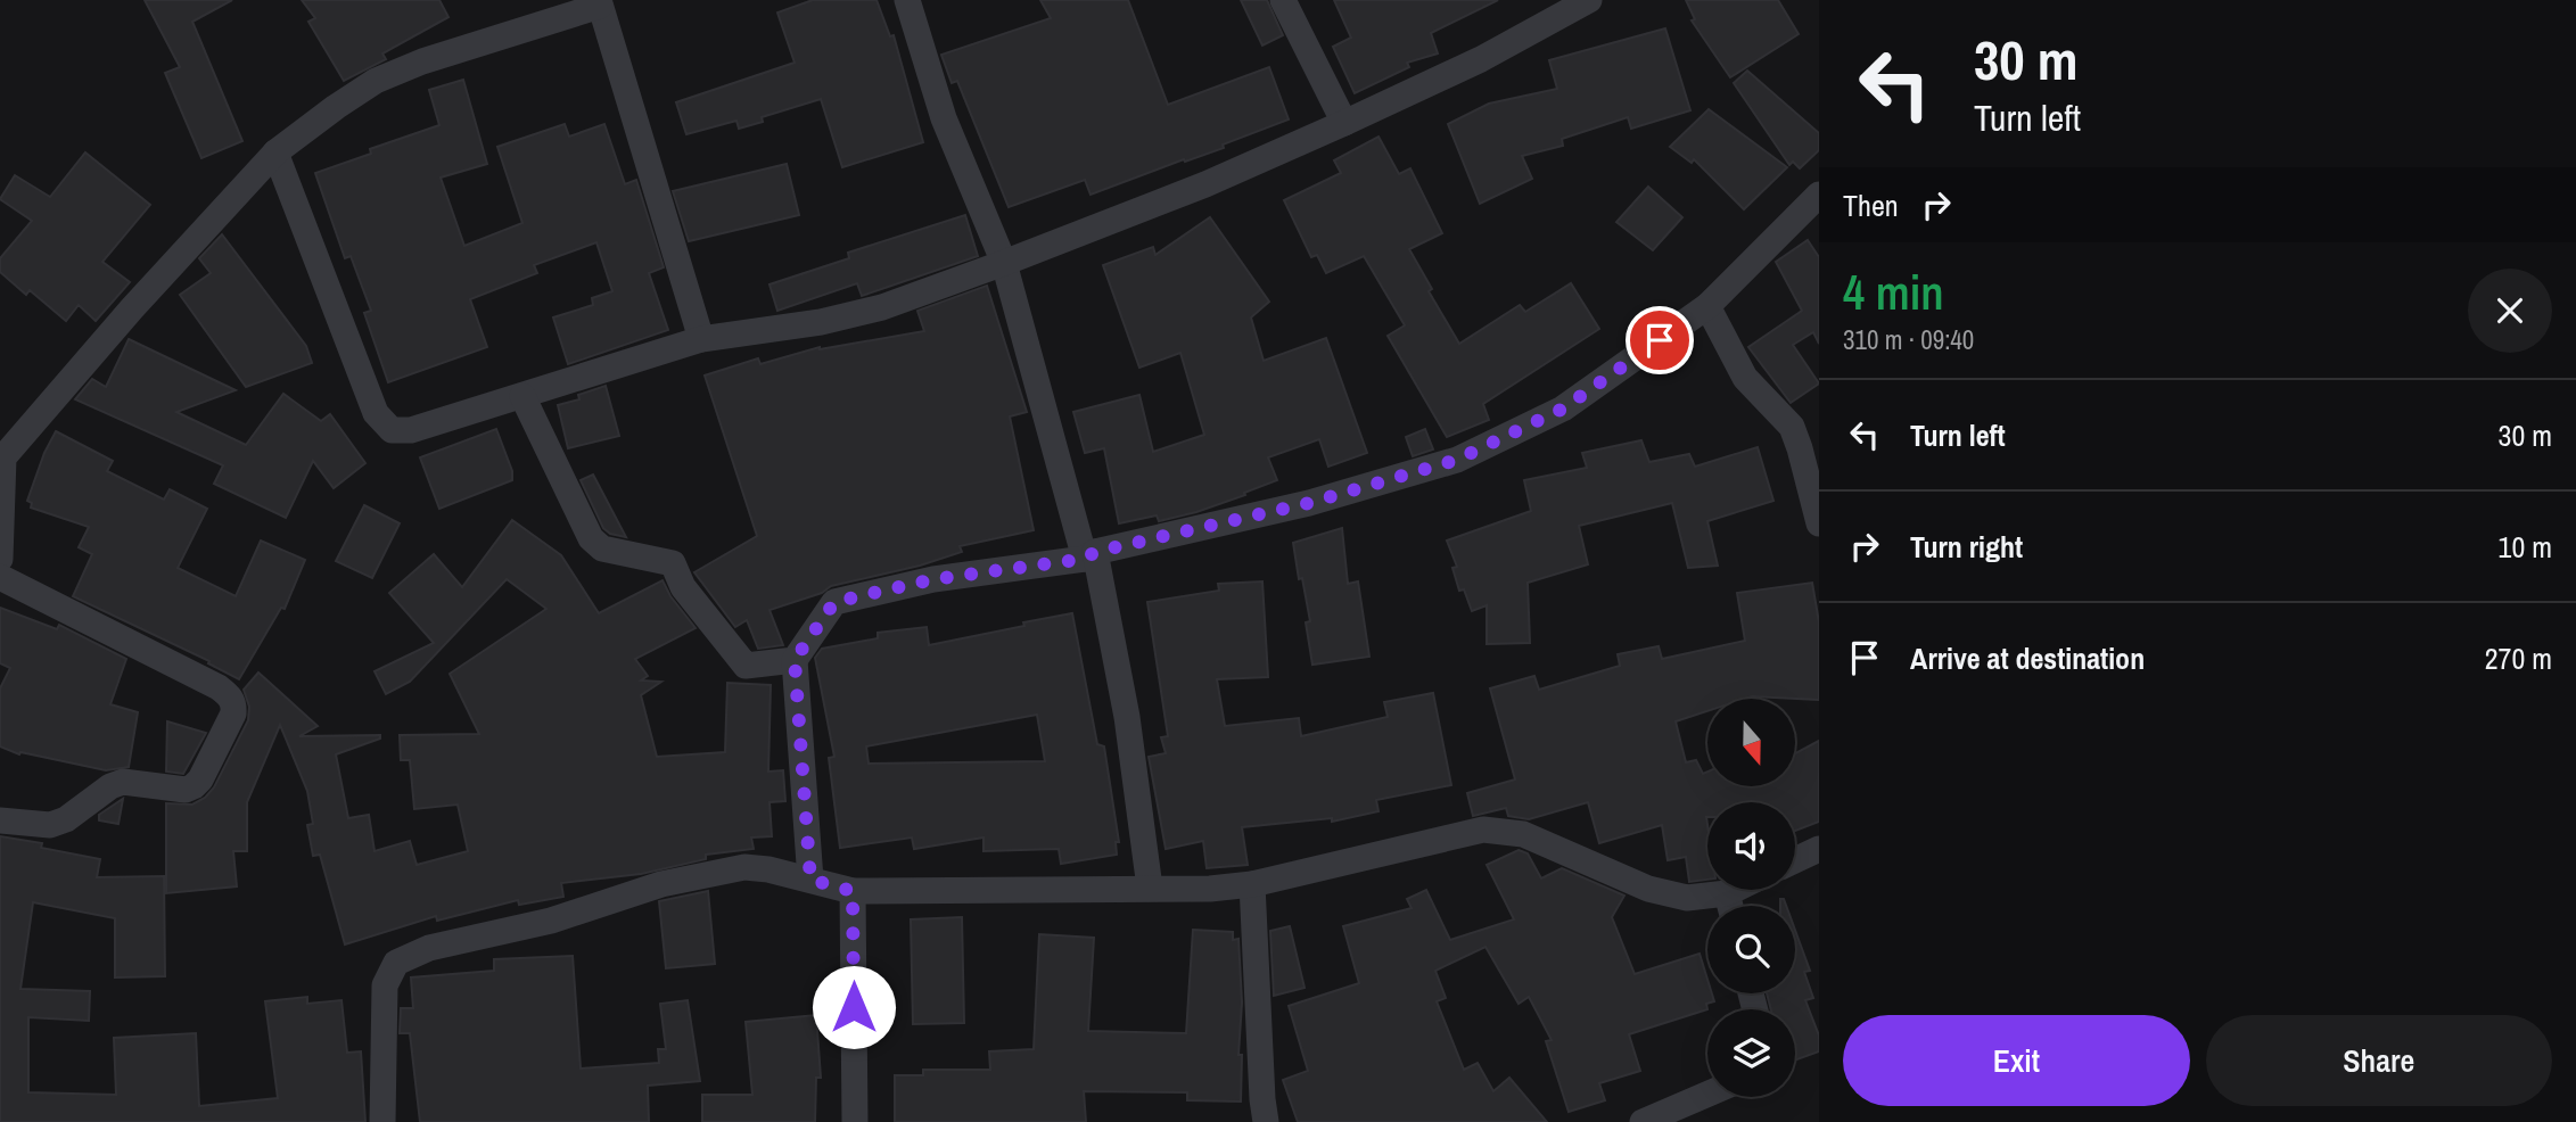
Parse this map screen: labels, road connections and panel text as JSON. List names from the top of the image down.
{
  "north": "bottom",
  "page": {
    "turn": ["30 m", "Turn left"],
    "then": "Then",
    "heading": ["4 min", "310 m · 09:40"],
    "list": [
      {
        "name": "Turn left",
        "value": "30 m"
      },
      {
        "name": "Turn right",
        "value": "10 m"
      },
      {
        "name": "Arrive at destination",
        "value": "270 m"
      }
    ],
    "buttons": ["Exit", "Share"]
  }
}
